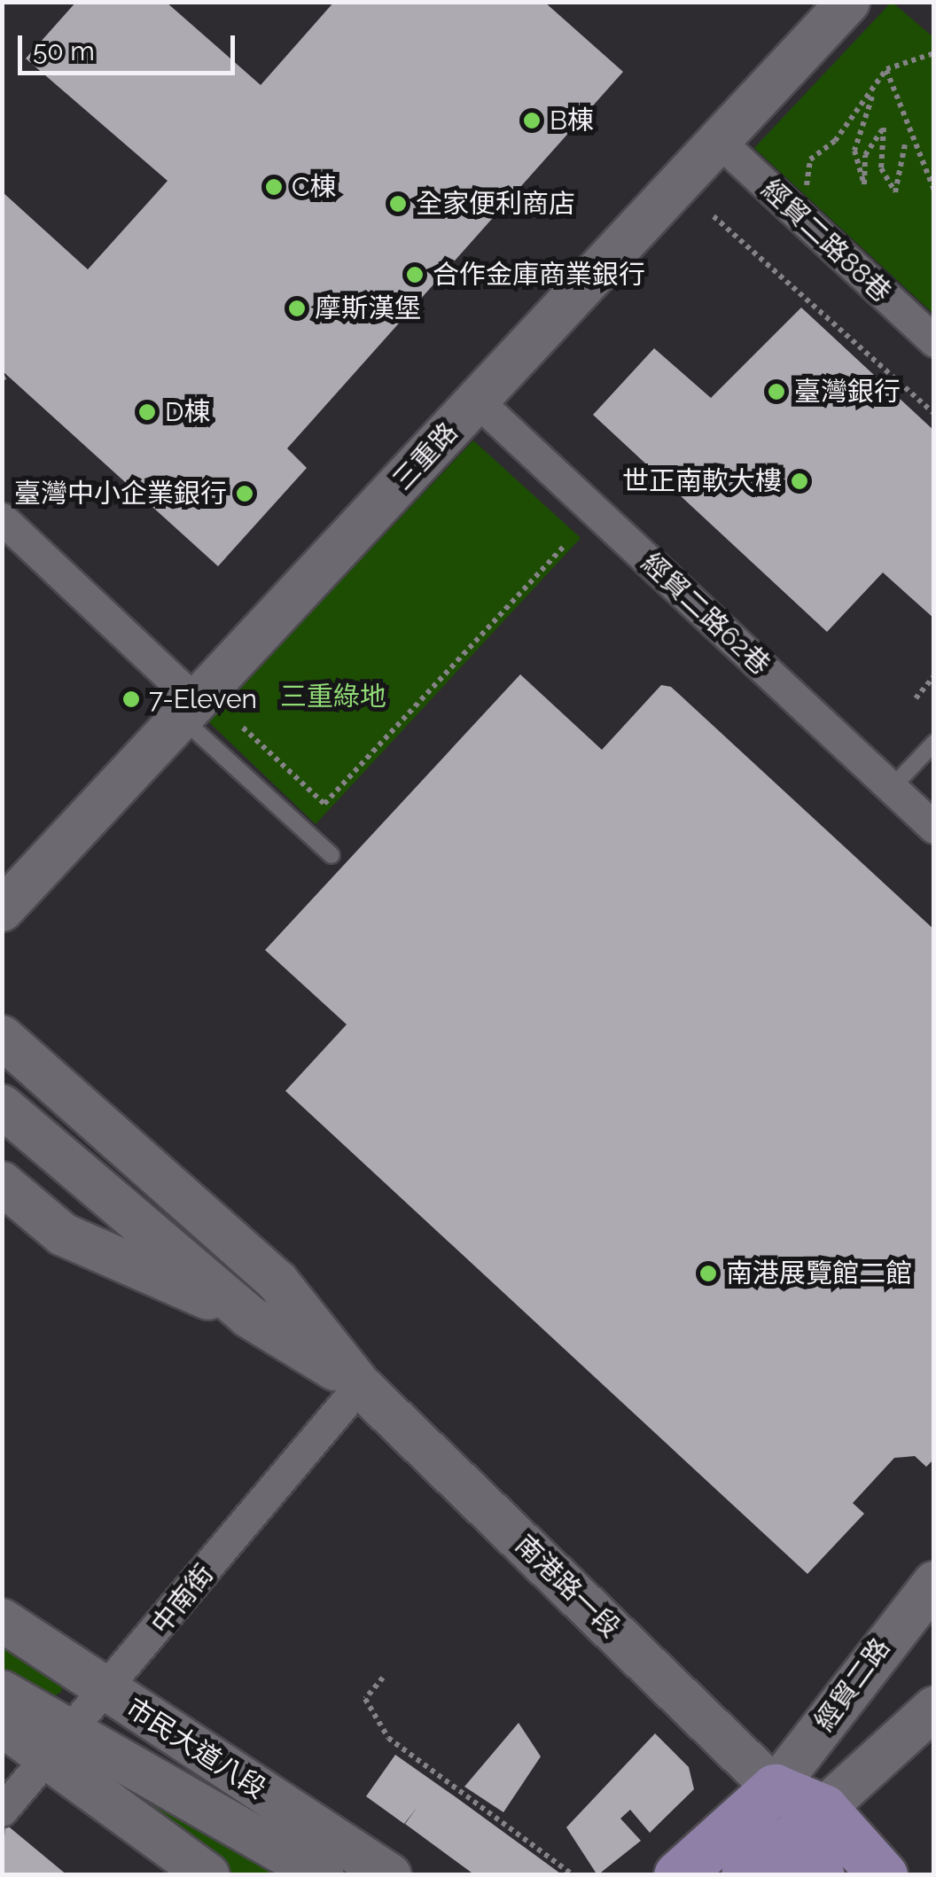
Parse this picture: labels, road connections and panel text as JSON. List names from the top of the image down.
{
  "streets": {
    "main road": ["南港路一段"],
    "street": [
      "經貿二路88巷",
      "三重路",
      "經貿二路62巷",
      "中南街",
      "經貿二路",
      "市民大道八段"
    ]
  },
  "crossings": [
    ["經貿二路88巷", "三重路"],
    ["三重路", "經貿二路62巷"],
    ["南港路一段", "中南街"],
    ["南港路一段", "經貿二路"],
    ["中南街", "市民大道八段"]
  ],
  "parks": ["三重綠地"],
  "places": [
    "B棟",
    "C棟",
    "全家便利商店",
    "合作金庫商業銀行",
    "摩斯漢堡",
    "臺灣銀行",
    "D棟",
    "世正南軟大樓",
    "臺灣中小企業銀行",
    "7-Eleven",
    "南港展覽館二館"
  ],
  "scale_bar": "50 m"
}
